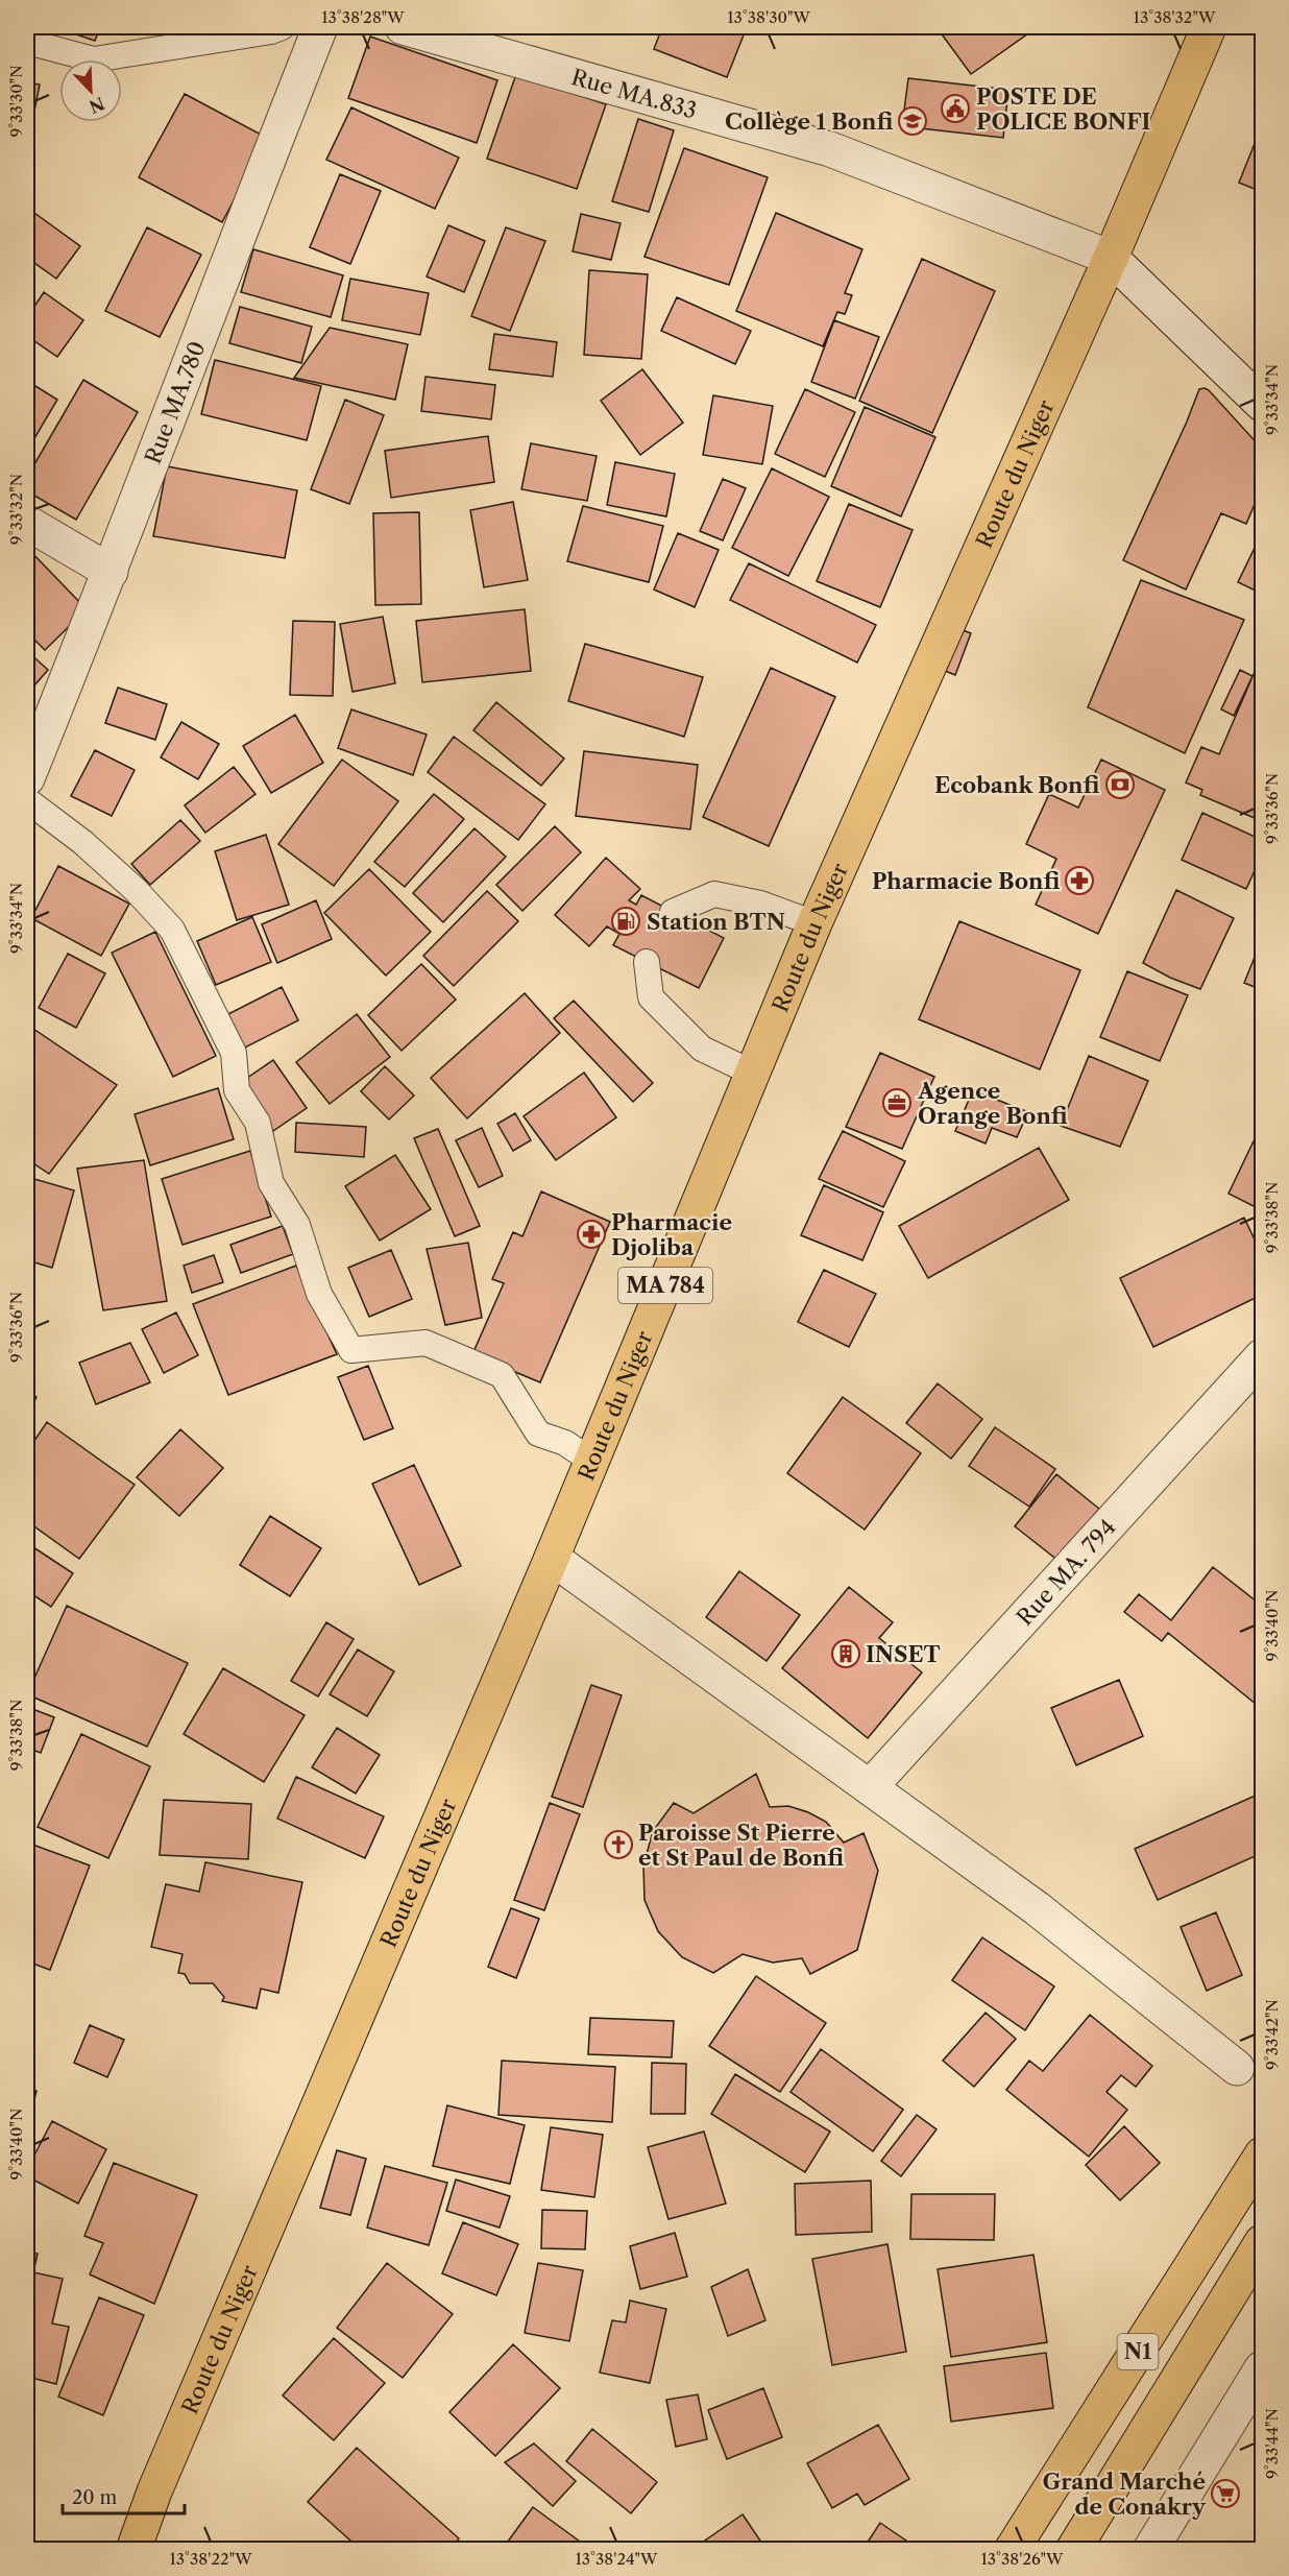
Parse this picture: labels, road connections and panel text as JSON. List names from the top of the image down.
{
  "streets": {
    "main road": ["Route du Niger", "MA 784", "N1"],
    "street": ["Rue MA.833", "Rue MA.780", "Rue MA. 794"]
  },
  "crossings": [
    ["Rue MA.833", "Route du Niger"]
  ],
  "places": {
    "public building": ["POSTE DE POLICE BONFI"],
    "school or university": ["Collège 1 Bonfi"],
    "bank": ["Ecobank Bonfi"],
    "pharmacy": ["Pharmacie Bonfi", "Pharmacie Djoliba"],
    "fuel station": ["Station BTN"],
    "office": ["Agence Orange Bonfi"],
    "building": ["INSET"],
    "church": ["Paroisse St Pierre et St Paul de Bonfi"],
    "supermarket": ["Grand Marché de Conakry"]
  },
  "scale_bar": "20 m",
  "north": "bottom right",
  "coordinates": [
    "13°38'28\"W",
    "13°38'30\"W",
    "13°38'32\"W",
    "9°33'30\"N",
    "9°33'34\"N",
    "9°33'32\"N",
    "9°33'36\"N",
    "9°33'38\"N",
    "9°33'40\"N",
    "9°33'42\"N",
    "9°33'44\"N",
    "13°38'22\"W",
    "13°38'24\"W",
    "13°38'26\"W"
  ]
}
